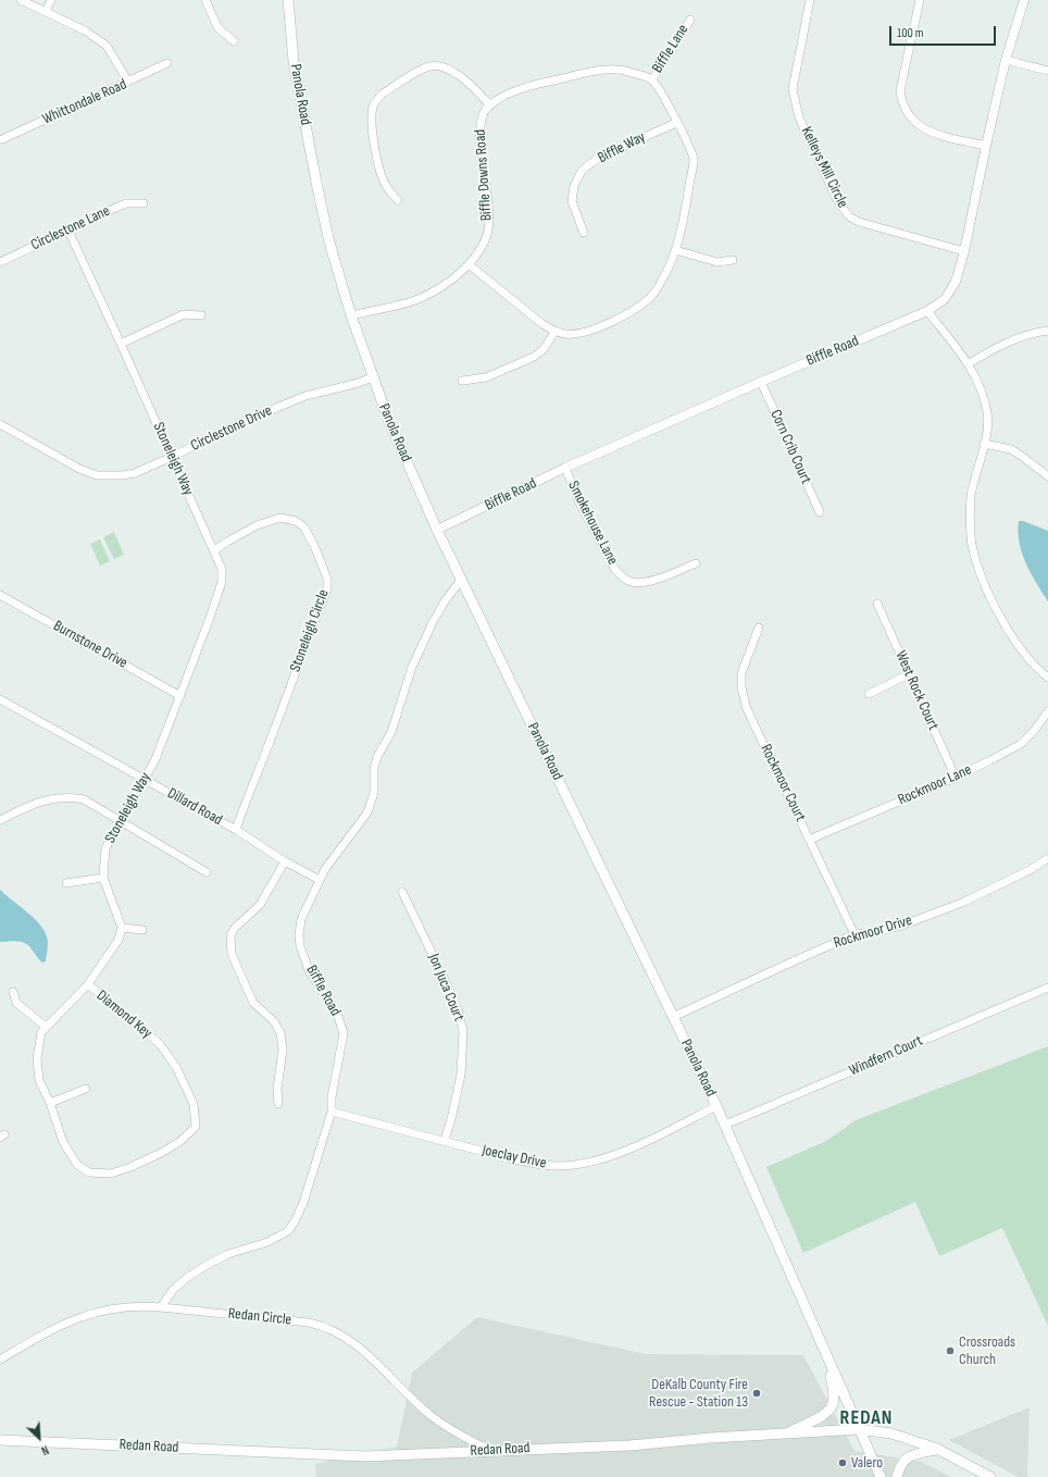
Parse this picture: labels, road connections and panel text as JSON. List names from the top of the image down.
{
  "streets": {
    "main road": ["Panola Road", "Redan Road"],
    "street": [
      "Biffle Lane",
      "Whittondale Road",
      "Biffle Way",
      "Kelleys Mill Circle",
      "Biffle Downs Road",
      "Circlestone Lane",
      "Biffle Road",
      "Circlestone Drive",
      "Corn Crib Court",
      "Stoneleigh Way",
      "Smokehouse Lane",
      "Stoneleigh Circle",
      "Burnstone Drive",
      "West Rock Court",
      "Rockmoor Court",
      "Rockmoor Lane",
      "Dillard Road",
      "Rockmoor Drive",
      "Jon Juca Court",
      "Diamond Key",
      "Windfern Court",
      "Joeclay Drive",
      "Redan Circle"
    ]
  },
  "crossings": [
    ["Panola Road", "Biffle Downs Road"],
    ["Panola Road", "Biffle Road"],
    ["Panola Road", "Circlestone Drive"],
    ["Panola Road", "Rockmoor Drive"],
    ["Panola Road", "Windfern Court"],
    ["Panola Road", "Joeclay Drive"],
    ["Panola Road", "Redan Road"],
    ["Kelleys Mill Circle", "Biffle Road"],
    ["Circlestone Lane", "Stoneleigh Way"],
    ["Biffle Road", "Corn Crib Court"],
    ["Biffle Road", "Smokehouse Lane"],
    ["Biffle Road", "Dillard Road"],
    ["Biffle Road", "Joeclay Drive"],
    ["Biffle Road", "Redan Circle"],
    ["Circlestone Drive", "Stoneleigh Way"],
    ["Stoneleigh Way", "Stoneleigh Circle"],
    ["Stoneleigh Way", "Burnstone Drive"],
    ["Stoneleigh Way", "Dillard Road"],
    ["Stoneleigh Circle", "Dillard Road"],
    ["West Rock Court", "Rockmoor Lane"],
    ["Rockmoor Court", "Rockmoor Lane"],
    ["Rockmoor Court", "Rockmoor Drive"],
    ["Jon Juca Court", "Joeclay Drive"],
    ["Redan Circle", "Redan Road"]
  ],
  "districts": ["REDAN"],
  "places": ["Crossroads Church", "DeKalb County Fire Rescue - Station 13", "Valero"],
  "scale_bar": "100 m",
  "north": "bottom right"
}
